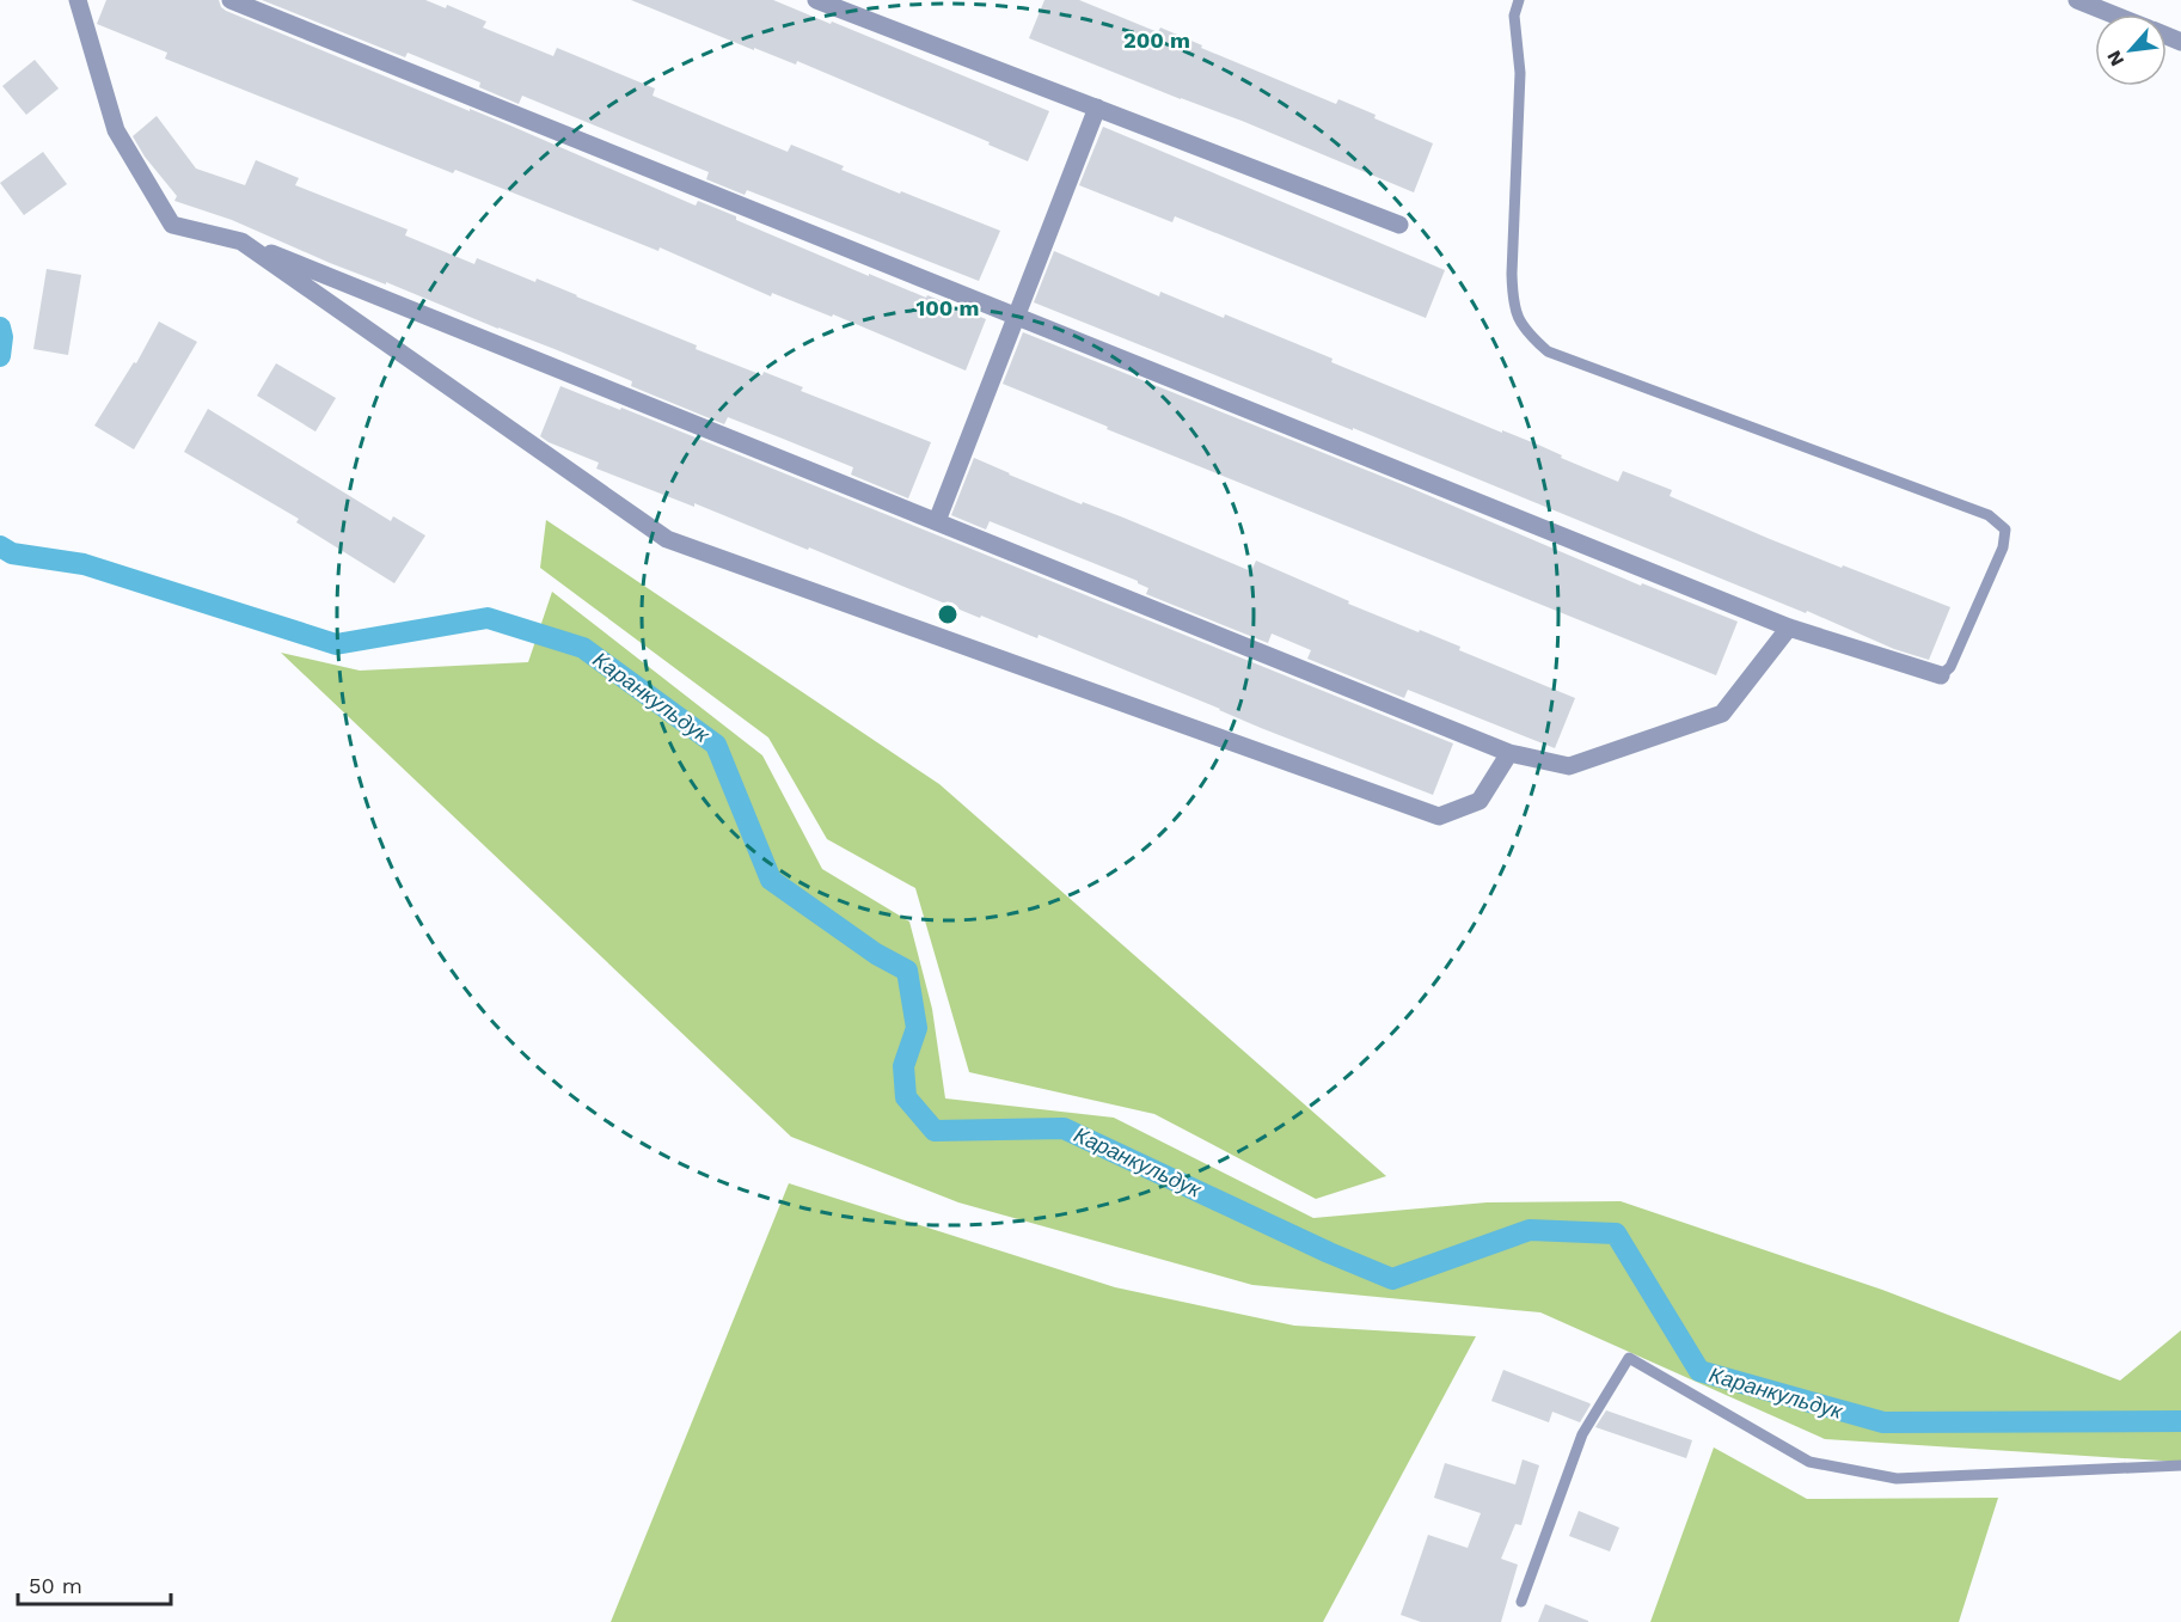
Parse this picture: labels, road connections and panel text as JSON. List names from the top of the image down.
{
  "water": ["Каранкульдук"],
  "scale_bar": "50 m",
  "north": "bottom left",
  "rings": ["200 m", "100 m"]
}
